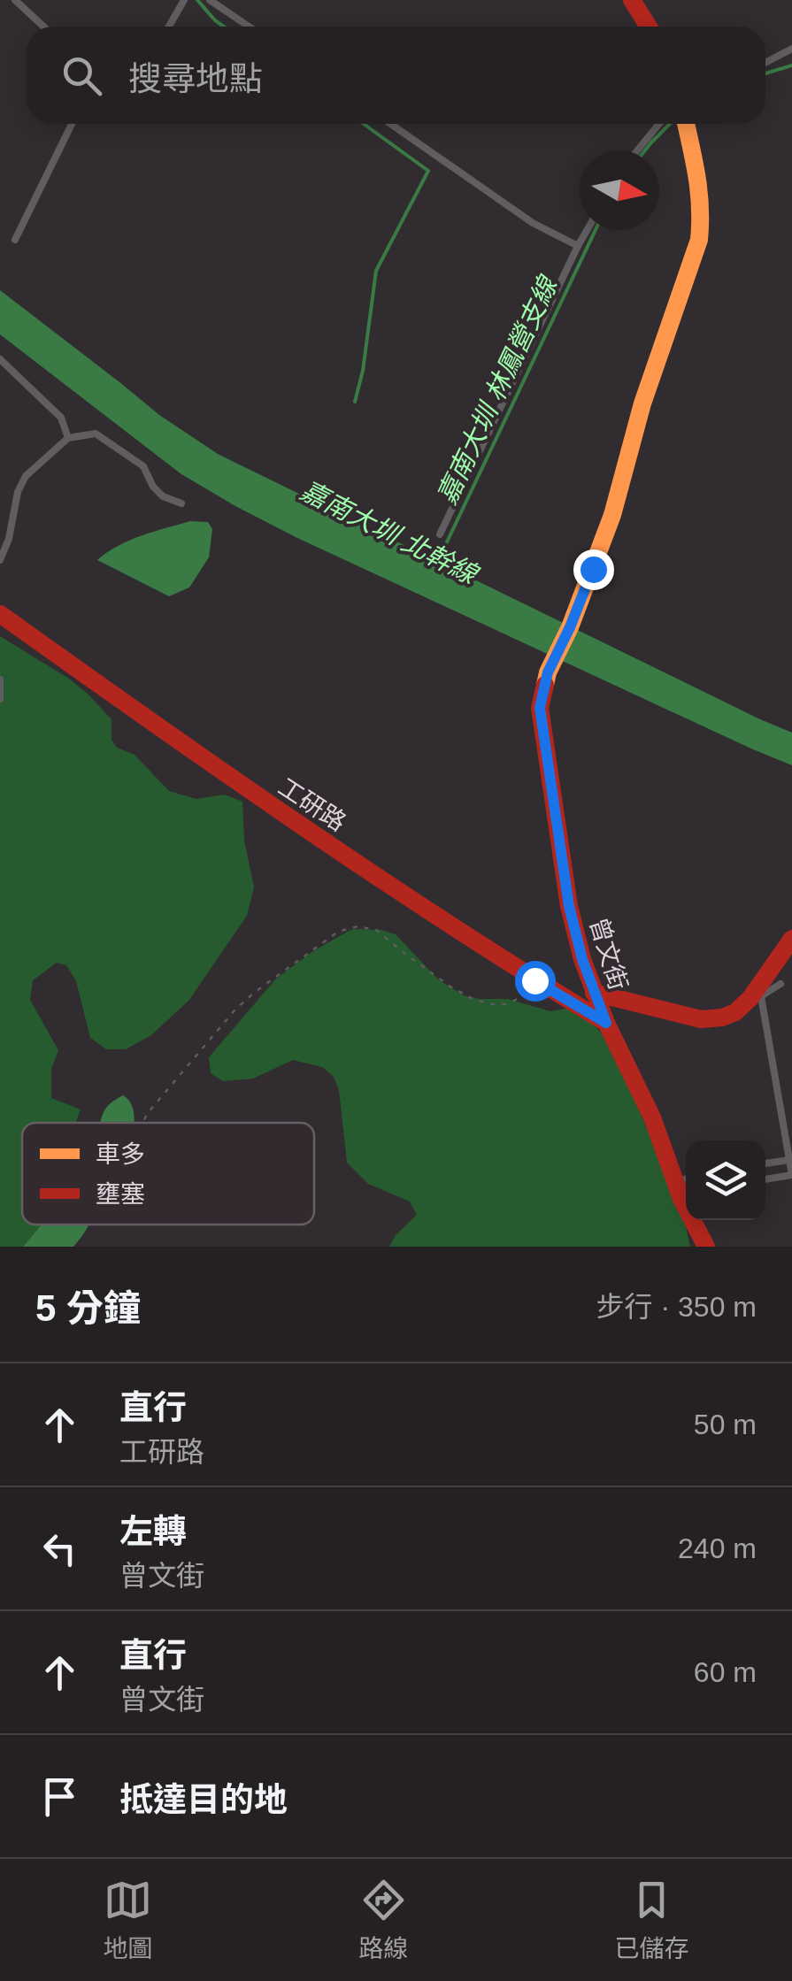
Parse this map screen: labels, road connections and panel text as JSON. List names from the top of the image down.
{
  "streets": {
    "main road": ["工研路", "曾文街"]
  },
  "crossings": [
    ["工研路", "曾文街"]
  ],
  "water": ["嘉南大圳 林鳳營支線", "嘉南大圳 北幹線"],
  "legend": ["車多", "壅塞"],
  "north": "right",
  "page": {
    "search": "搜尋地點",
    "heading": ["5 分鐘", "步行 · 350 m"],
    "list": [
      ["直行", "工研路", "50 m"],
      ["左轉", "曾文街", "240 m"],
      ["直行", "曾文街", "60 m"],
      "抵達目的地"
    ],
    "nav": ["地圖", "路線", "已儲存"]
  }
}
